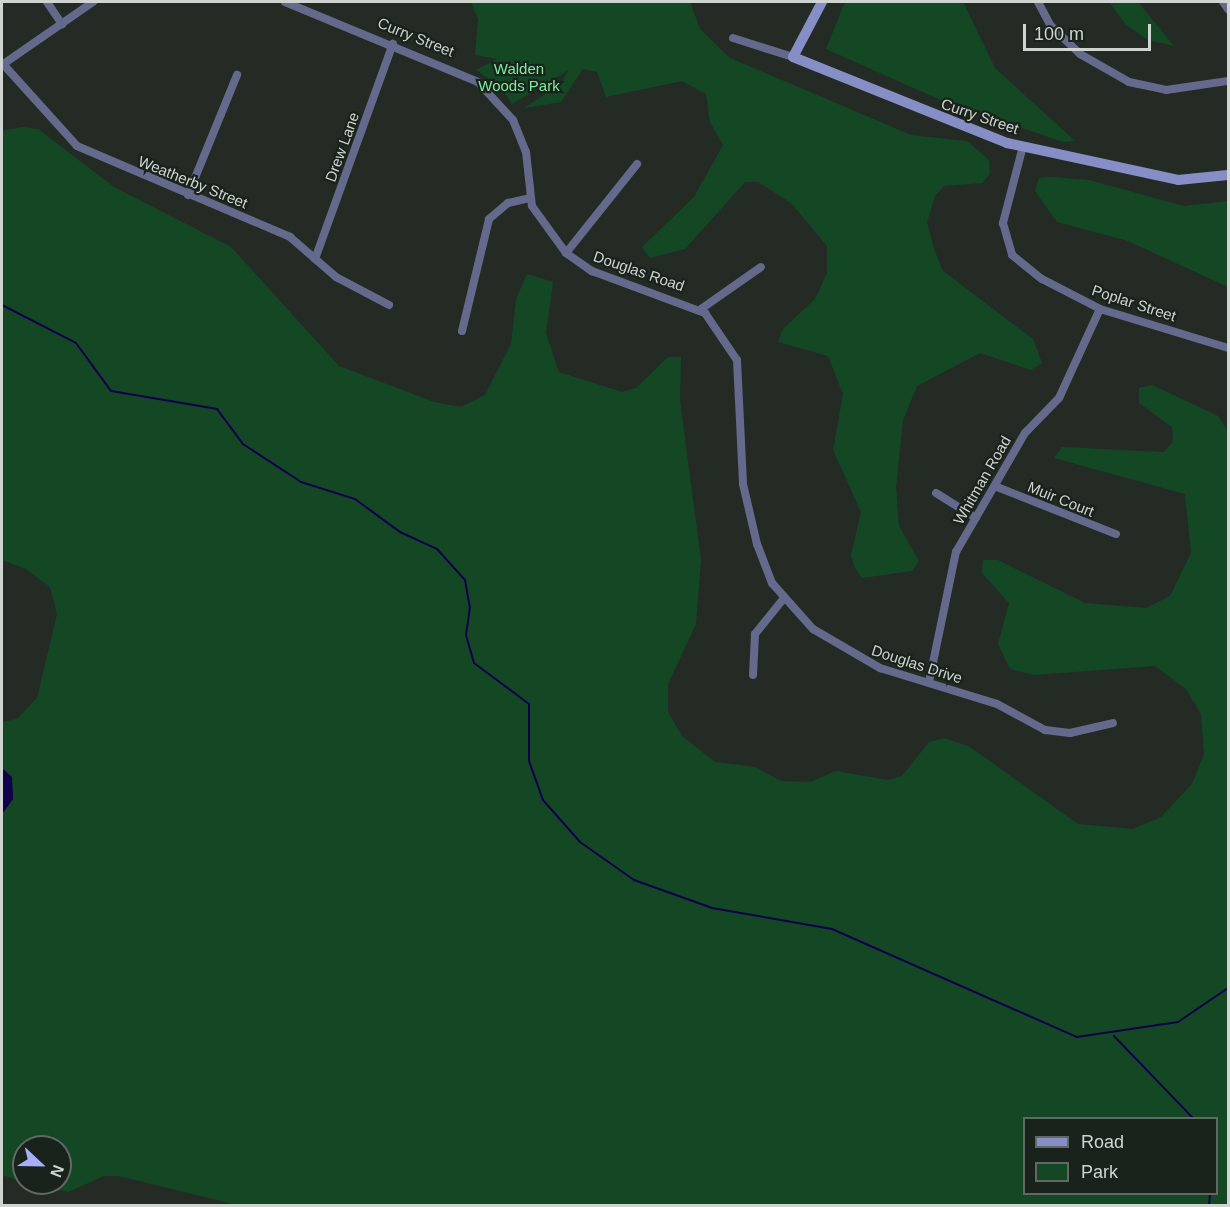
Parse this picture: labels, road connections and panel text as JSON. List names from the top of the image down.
{
  "streets": {
    "street": [
      "Curry Street",
      "Drew Lane",
      "Weatherby Street",
      "Douglas Road",
      "Poplar Street",
      "Whitman Road",
      "Muir Court",
      "Douglas Drive"
    ]
  },
  "crossings": [
    ["Curry Street", "Drew Lane"],
    ["Curry Street", "Douglas Road"],
    ["Curry Street", "Poplar Street"],
    ["Drew Lane", "Weatherby Street"],
    ["Douglas Road", "Douglas Drive"],
    ["Poplar Street", "Whitman Road"],
    ["Whitman Road", "Muir Court"],
    ["Whitman Road", "Douglas Drive"]
  ],
  "parks": ["Walden Woods Park"],
  "legend": ["Road", "Park"],
  "scale_bar": "100 m",
  "north": "right"
}
